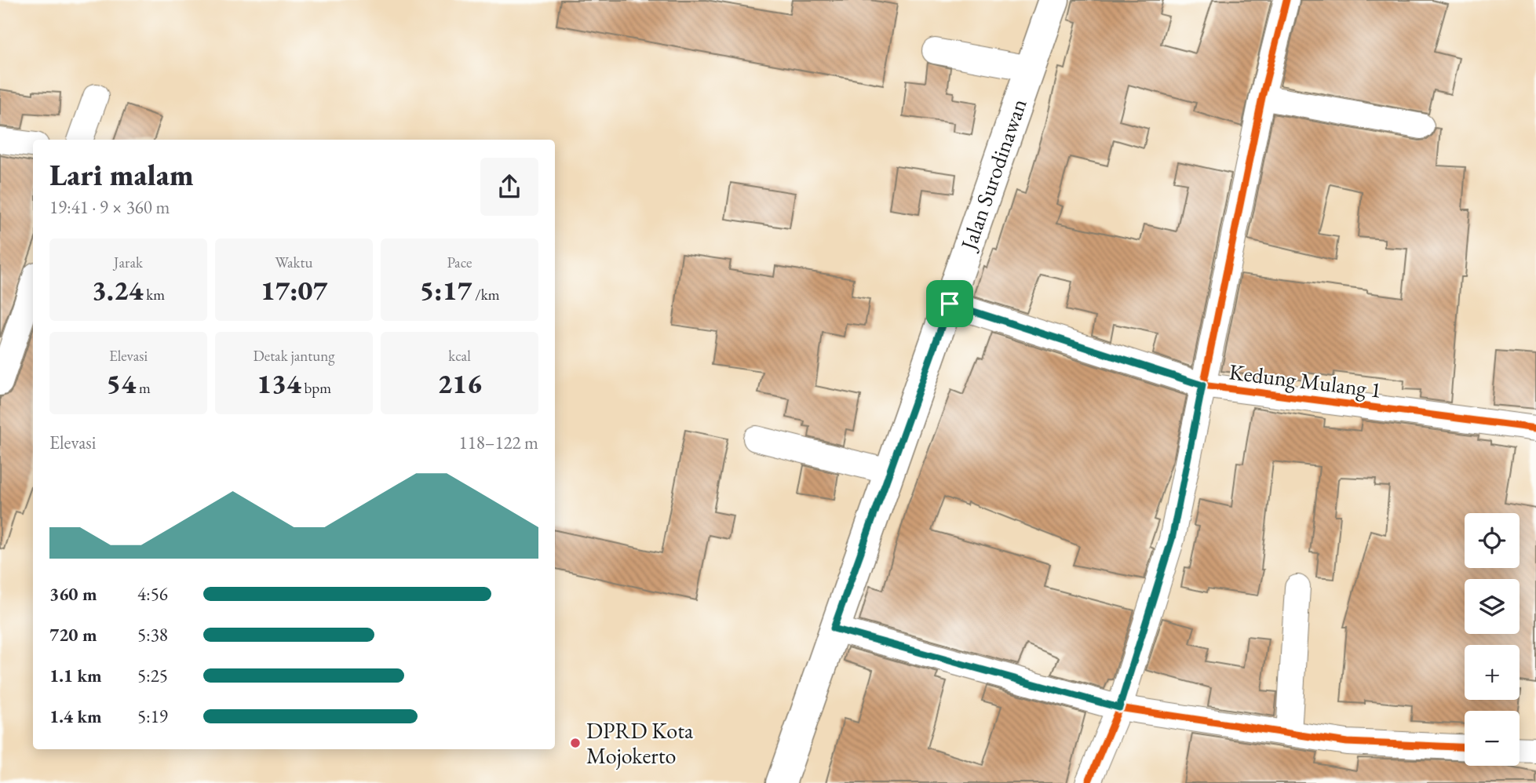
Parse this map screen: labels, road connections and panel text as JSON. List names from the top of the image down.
{
  "streets": {
    "main road": ["Jalan Surodinawan"],
    "street": ["Kedung Mulang 1"]
  },
  "crossings": [
    ["Jalan Surodinawan", "Kedung Mulang 1"]
  ],
  "places": ["DPRD Kota Mojokerto"],
  "page": {
    "heading": ["Lari malam", "19:41 · 9 × 360 m"],
    "stats": [
      ["Jarak", "3.24 km"],
      ["Waktu", "17:07"],
      ["Pace", "5:17 /km"],
      ["Elevasi", "54 m"],
      ["Detak jantung", "134 bpm"],
      ["kcal", "216"]
    ],
    "chart": ["Elevasi", "118–122 m"],
    "map_buttons": ["+", "−"],
    "list": [
      {
        "name": "360 m",
        "note": "4:56"
      },
      {
        "name": "720 m",
        "note": "5:38"
      },
      {
        "name": "1.1 km",
        "note": "5:25"
      },
      {
        "name": "1.4 km",
        "note": "5:19"
      }
    ]
  }
}
